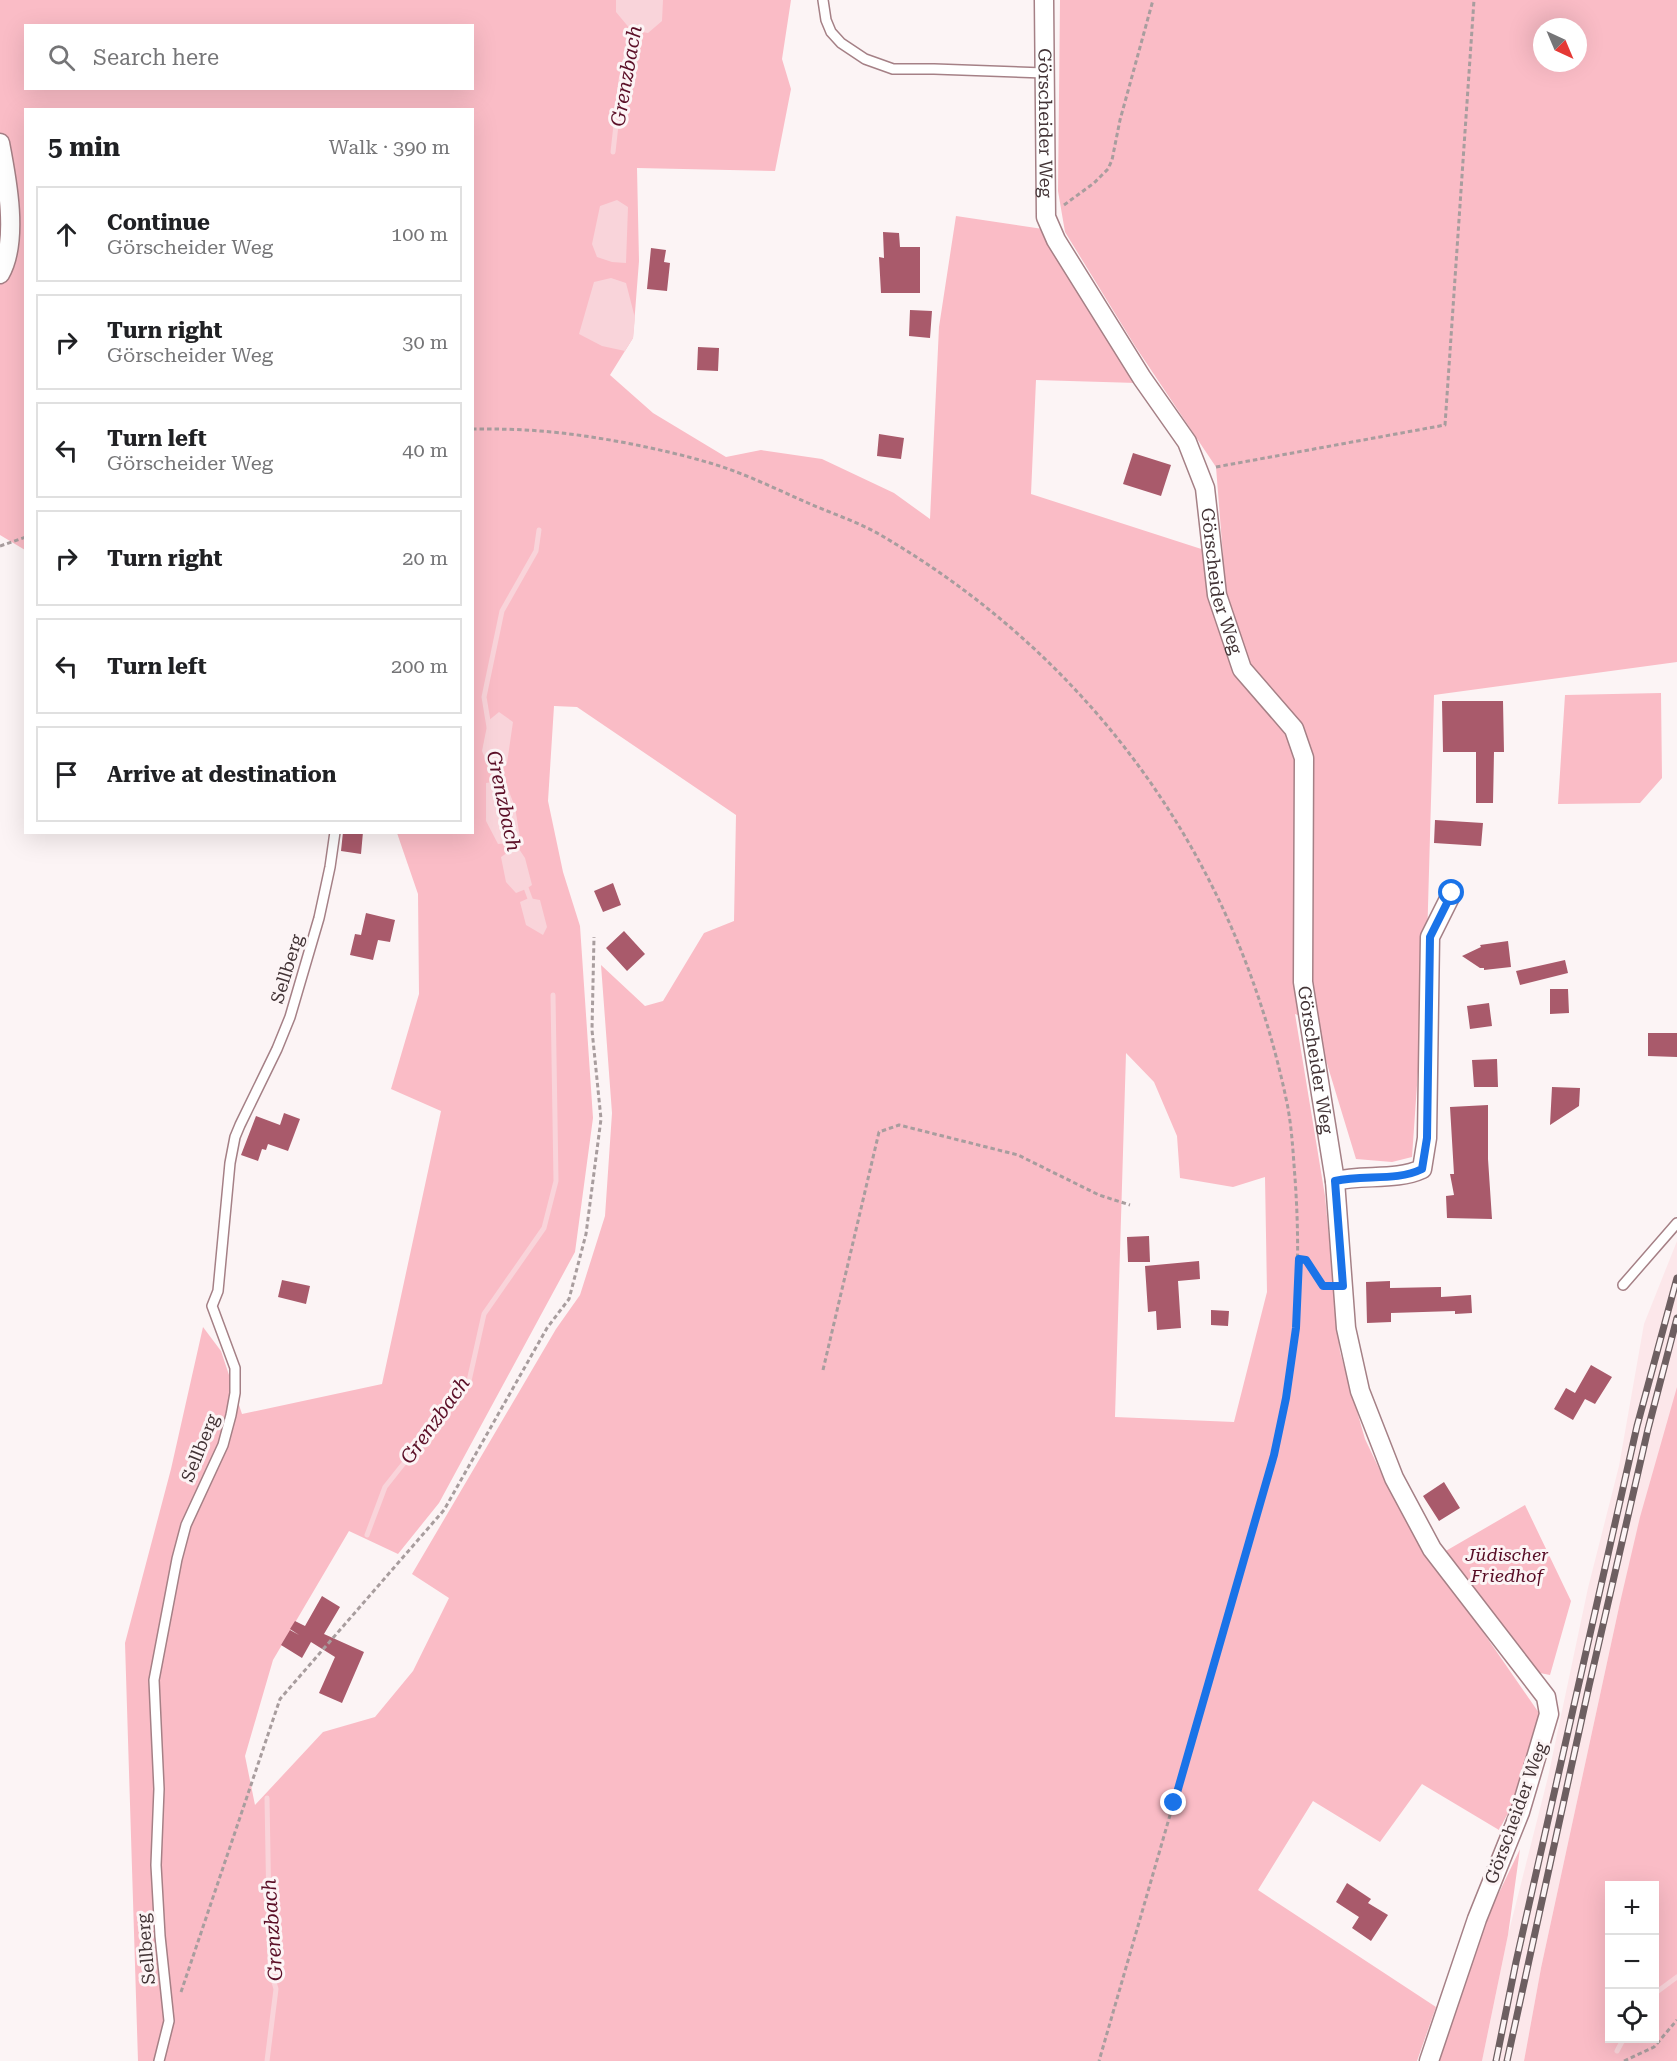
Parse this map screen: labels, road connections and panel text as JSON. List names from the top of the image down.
{
  "streets": {
    "street": ["Görscheider Weg"],
    "lane": ["Sellberg"]
  },
  "water": ["Grenzbach"],
  "parks": ["Jüdischer Friedhof"],
  "north": "bottom right",
  "page": {
    "search": "Search here",
    "heading": ["5 min", "Walk · 390 m"],
    "list": [
      ["Continue", "Görscheider Weg", "100 m"],
      ["Turn right", "Görscheider Weg", "30 m"],
      ["Turn left", "Görscheider Weg", "40 m"],
      ["Turn right", "20 m"],
      ["Turn left", "200 m"],
      "Arrive at destination"
    ],
    "map_buttons": ["+", "−"]
  }
}
